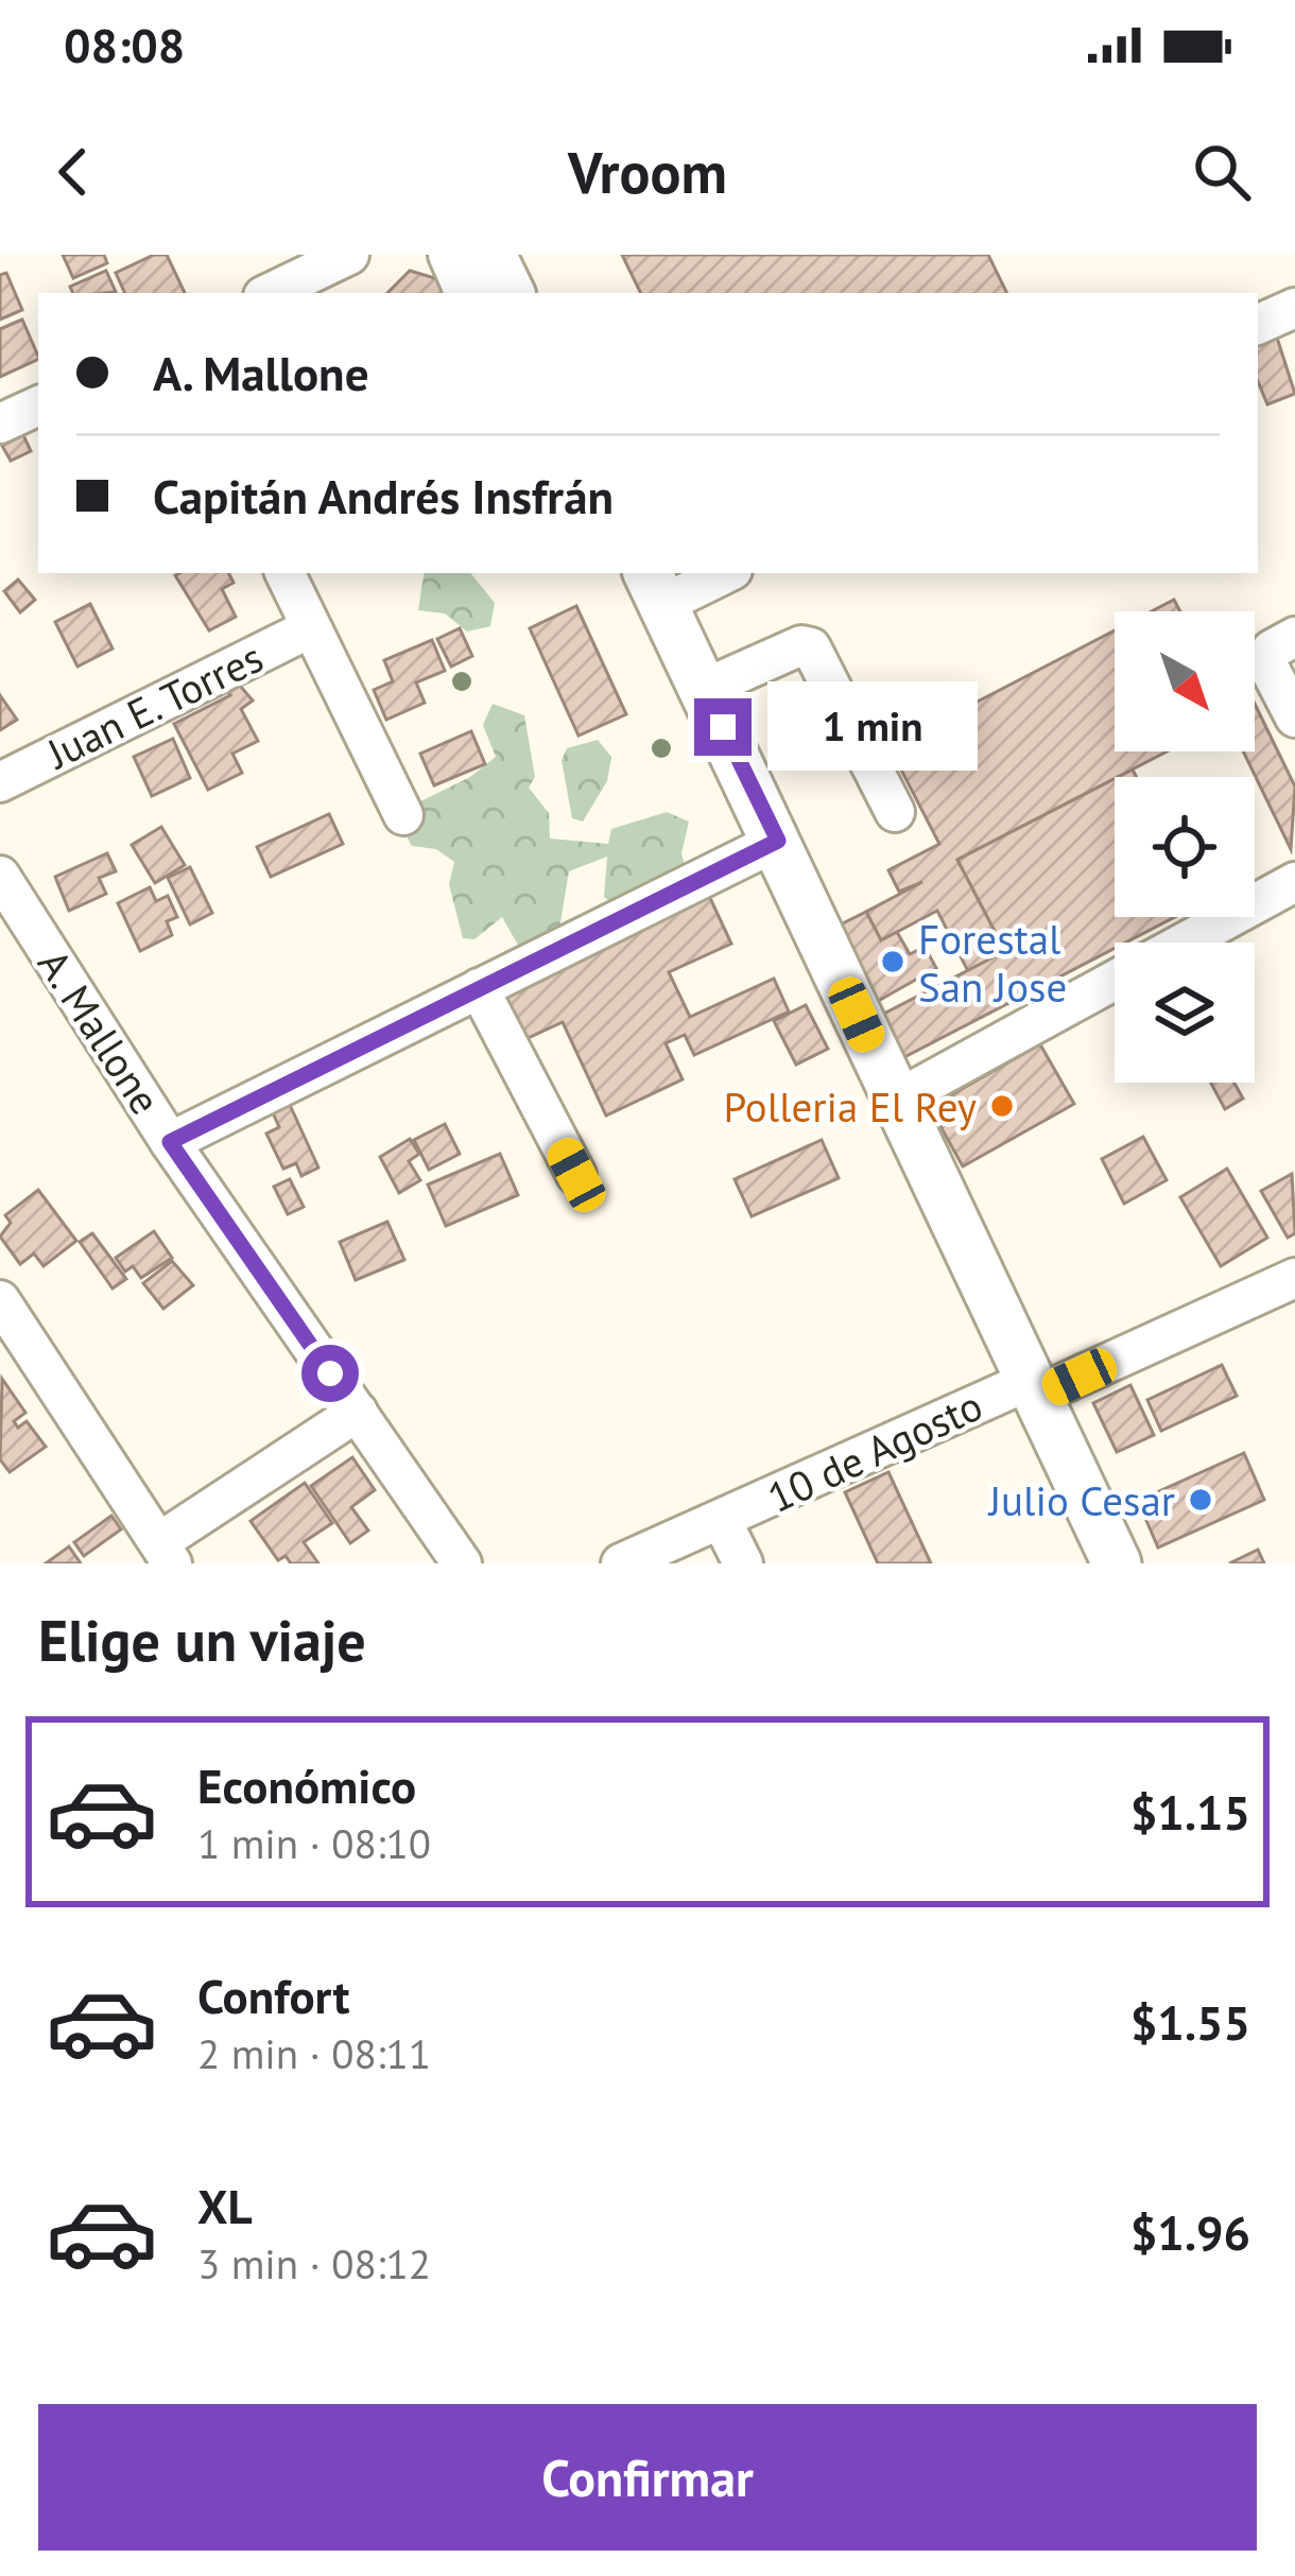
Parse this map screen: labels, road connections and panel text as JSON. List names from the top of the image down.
{
  "streets": {
    "street": ["Juan E. Torres", "A. Mallone", "10 de Agosto"]
  },
  "places": ["Forestal San Jose", "Polleria El Rey", "Julio Cesar"],
  "north": "bottom right",
  "page": {
    "status": "08:08",
    "header": "Vroom",
    "banner": ["A. Mallone", "Capitán Andrés Insfrán"],
    "bubble": "1 min",
    "heading": "Elige un viaje",
    "list": [
      {
        "name": "Económico",
        "note": "1 min · 08:10",
        "value": "$1.15"
      },
      {
        "name": "Confort",
        "note": "2 min · 08:11",
        "value": "$1.55"
      },
      {
        "name": "XL",
        "note": "3 min · 08:12",
        "value": "$1.96"
      }
    ],
    "buttons": "Confirmar"
  }
}
